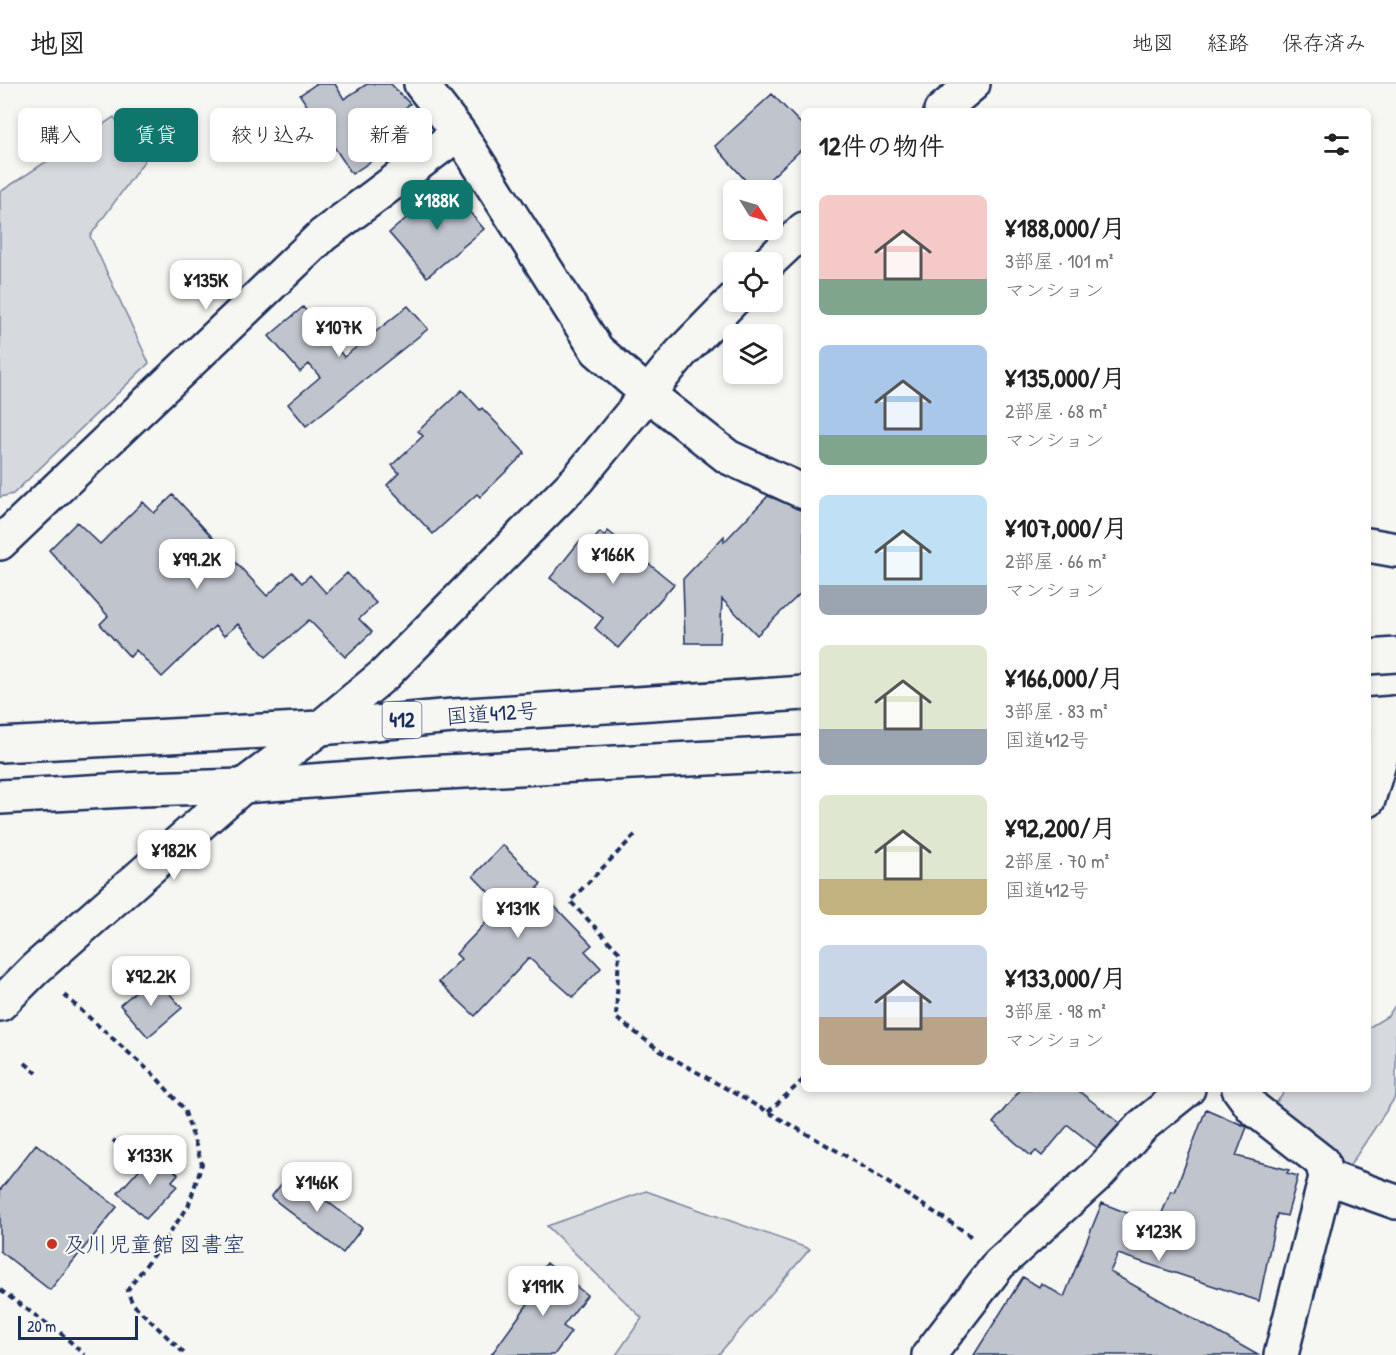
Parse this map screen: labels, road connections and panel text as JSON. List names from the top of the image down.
{
  "streets": {
    "main road": ["国道412号", "412"]
  },
  "places": ["及川児童館 図書室"],
  "scale_bar": "20 m",
  "north": "bottom right",
  "page": {
    "header": "地図",
    "nav": ["地図", "経路", "保存済み"],
    "chip": [
      "購入",
      "賃貸",
      "絞り込み",
      "新着"
    ],
    "heading": "12件の物件",
    "price": [
      "¥188K",
      "¥135K",
      "¥107K",
      "¥166K",
      "¥99.2K",
      "¥182K",
      "¥131K",
      "¥92.2K",
      "¥133K",
      "¥146K",
      "¥123K",
      "¥191K"
    ],
    "list": [
      {
        "name": "¥188,000/月",
        "note": "3部屋 · 101 m² · マンション"
      },
      {
        "name": "¥135,000/月",
        "note": "2部屋 · 68 m² · マンション"
      },
      {
        "name": "¥107,000/月",
        "note": "2部屋 · 66 m² · マンション"
      },
      {
        "name": "¥166,000/月",
        "note": "3部屋 · 83 m² · 国道412号"
      },
      {
        "name": "¥92,200/月",
        "note": "2部屋 · 70 m² · 国道412号"
      },
      {
        "name": "¥133,000/月",
        "note": "3部屋 · 98 m² · マンション"
      }
    ],
    "scale": "20 m"
  }
}
